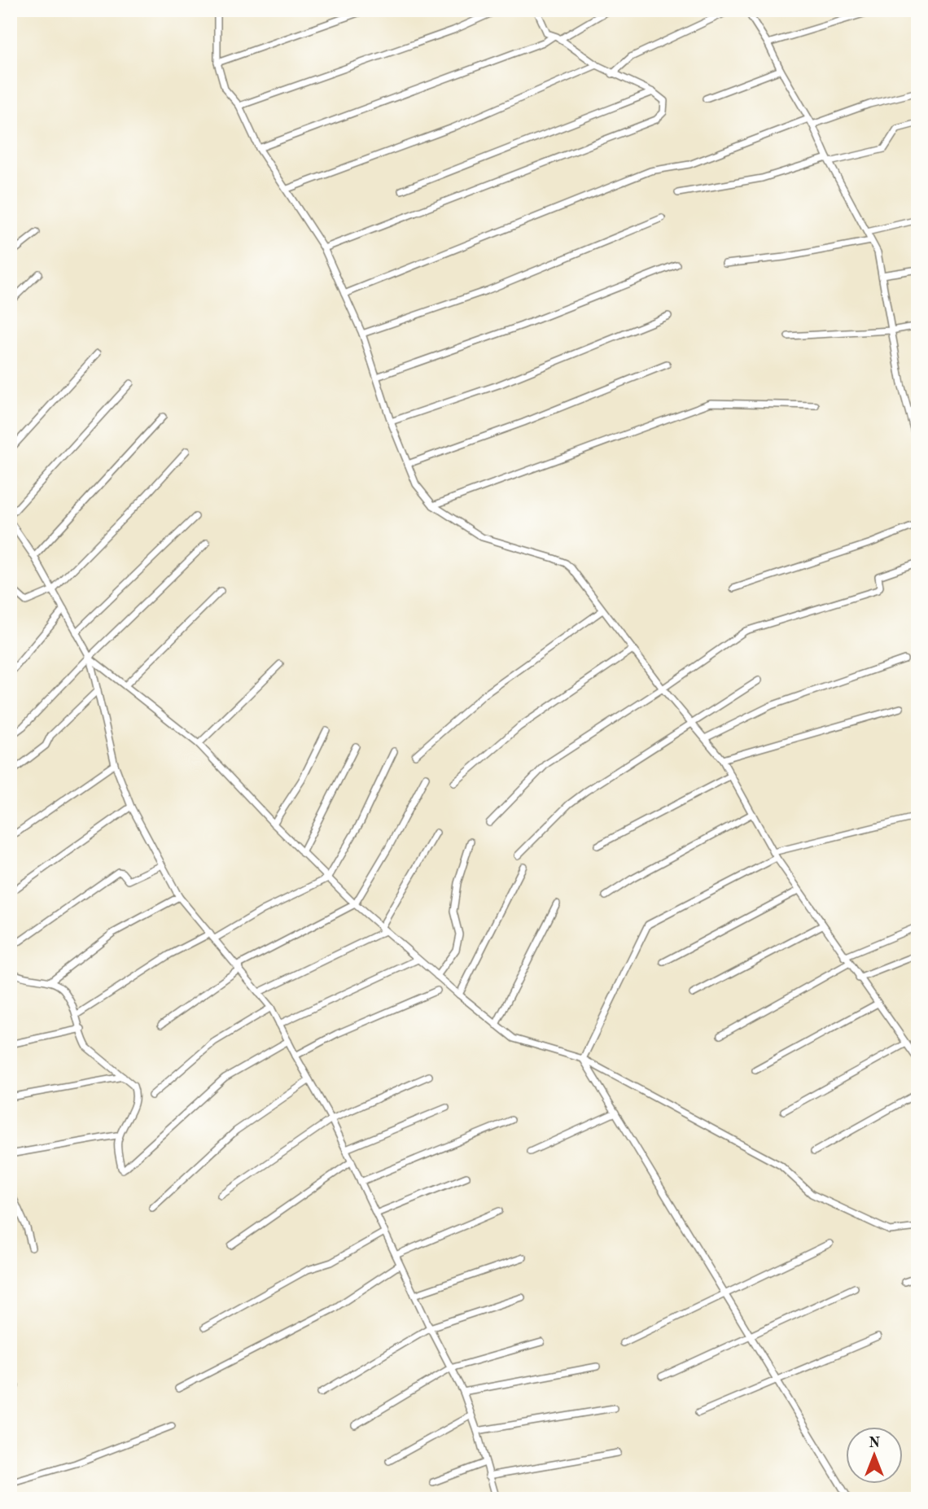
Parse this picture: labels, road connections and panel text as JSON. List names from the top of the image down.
{
  "north": "top"
}
